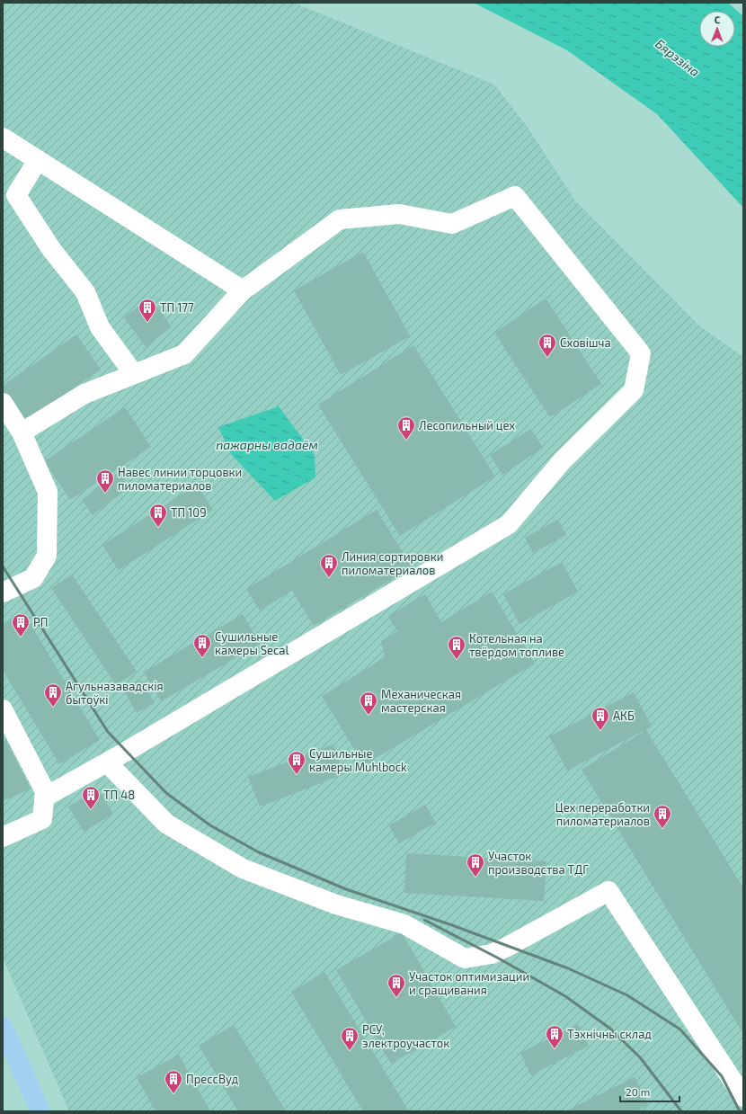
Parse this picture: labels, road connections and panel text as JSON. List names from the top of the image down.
{
  "water": ["Бярэзіна", "пажарны вадаём"],
  "places": {
    "building": [
      "ТП 177",
      "Сховішча",
      "Лесопильный цех",
      "Навес линии торцовки пиломатериалов",
      "ТП 109",
      "Линия сортировки пиломатериалов",
      "РП",
      "Сушильные камеры Secal",
      "Котельная на твёрдом топливе",
      "Агульназавадскія бытоўкі",
      "Механическая мастерская",
      "АКБ",
      "Cушильные камеры Muhlbock",
      "ТП 48",
      "Цех переработки пиломатериалов",
      "Участок производства ТДГ",
      "Участок оптимизации и сращивания",
      "Тэхнічны склад",
      "РСУ, электроучасток",
      "ПрессВуд"
    ]
  },
  "scale_bar": "20 m",
  "north": "top"
}
